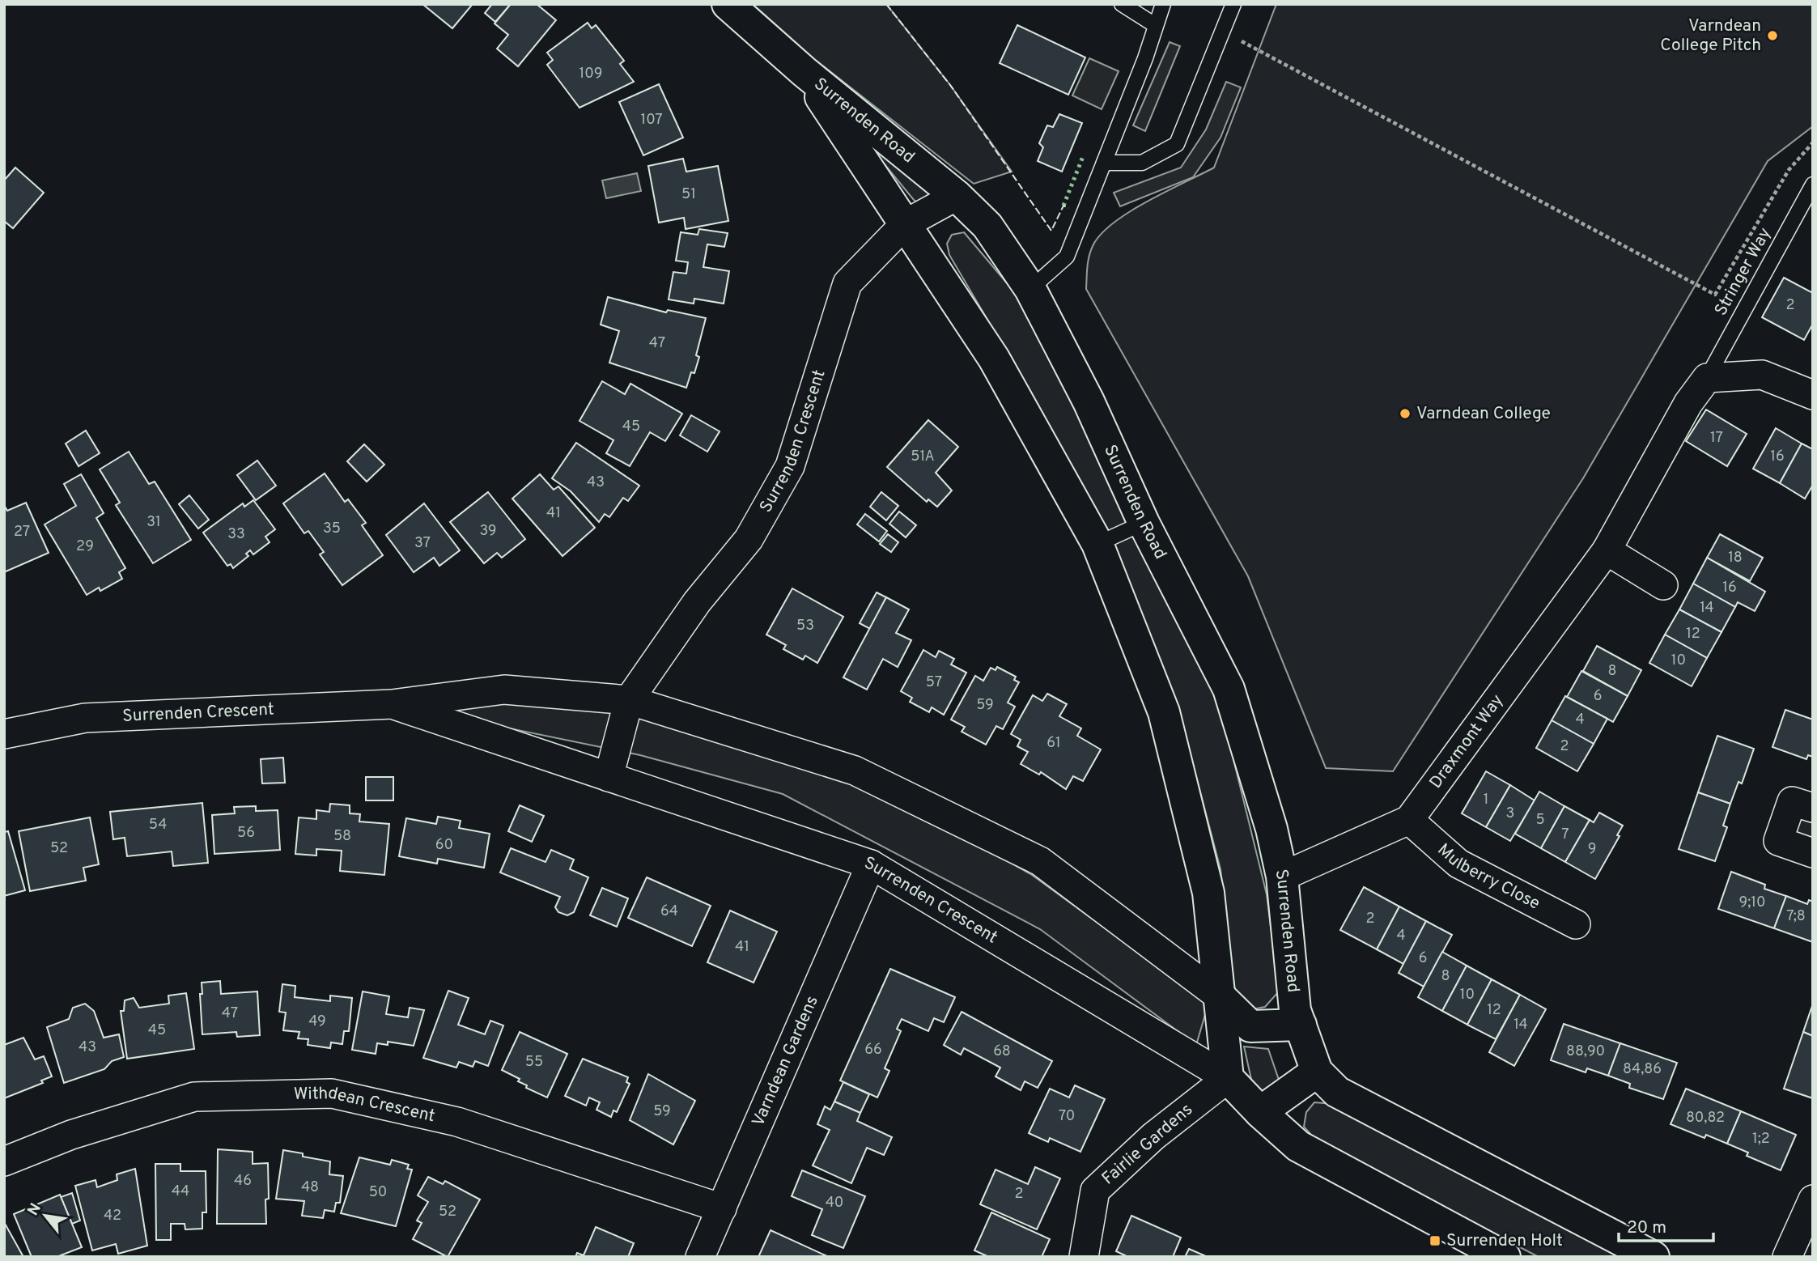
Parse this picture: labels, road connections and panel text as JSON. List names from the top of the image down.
{
  "streets": {
    "street": [
      "Surrenden Road",
      "Surrenden Crescent",
      "Draxmont Way",
      "Mulberry Close",
      "Varndean Gardens",
      "Withdean Crescent",
      "Fairlie Gardens"
    ],
    "lane": ["Stringer Way"]
  },
  "crossings": [
    ["Surrenden Road", "Surrenden Crescent"],
    ["Surrenden Road", "Draxmont Way"],
    ["Surrenden Road", "Fairlie Gardens"],
    ["Stringer Way", "Draxmont Way"],
    ["Surrenden Crescent", "Varndean Gardens"],
    ["Surrenden Crescent", "Fairlie Gardens"],
    ["Draxmont Way", "Mulberry Close"],
    ["Varndean Gardens", "Withdean Crescent"]
  ],
  "places": {
    "other": ["Varndean College Pitch", "Varndean College"],
    "transit": ["Surrenden Holt"]
  },
  "house_numbers": [
    "109",
    "107",
    "51",
    "2",
    "47",
    "45",
    "17",
    "51A",
    "16",
    "43",
    "41",
    "31",
    "35",
    "39",
    "27",
    "33",
    "37",
    "29",
    "18",
    "16",
    "14",
    "53",
    "12",
    "10",
    "8",
    "57",
    "6",
    "59",
    "4",
    "61",
    "2",
    "1",
    "3",
    "5",
    "54",
    "56",
    "7",
    "58",
    "60",
    "52",
    "9",
    "9;10",
    "64",
    "7;8",
    "2",
    "4",
    "41",
    "6",
    "8",
    "10",
    "12",
    "47",
    "49",
    "14",
    "45",
    "43",
    "66",
    "68",
    "88,90",
    "55",
    "84,86",
    "59",
    "70",
    "80,82",
    "1;2",
    "46",
    "48",
    "44",
    "50",
    "2",
    "40",
    "52",
    "42"
  ],
  "scale_bar": "20 m",
  "north": "top left"
}
